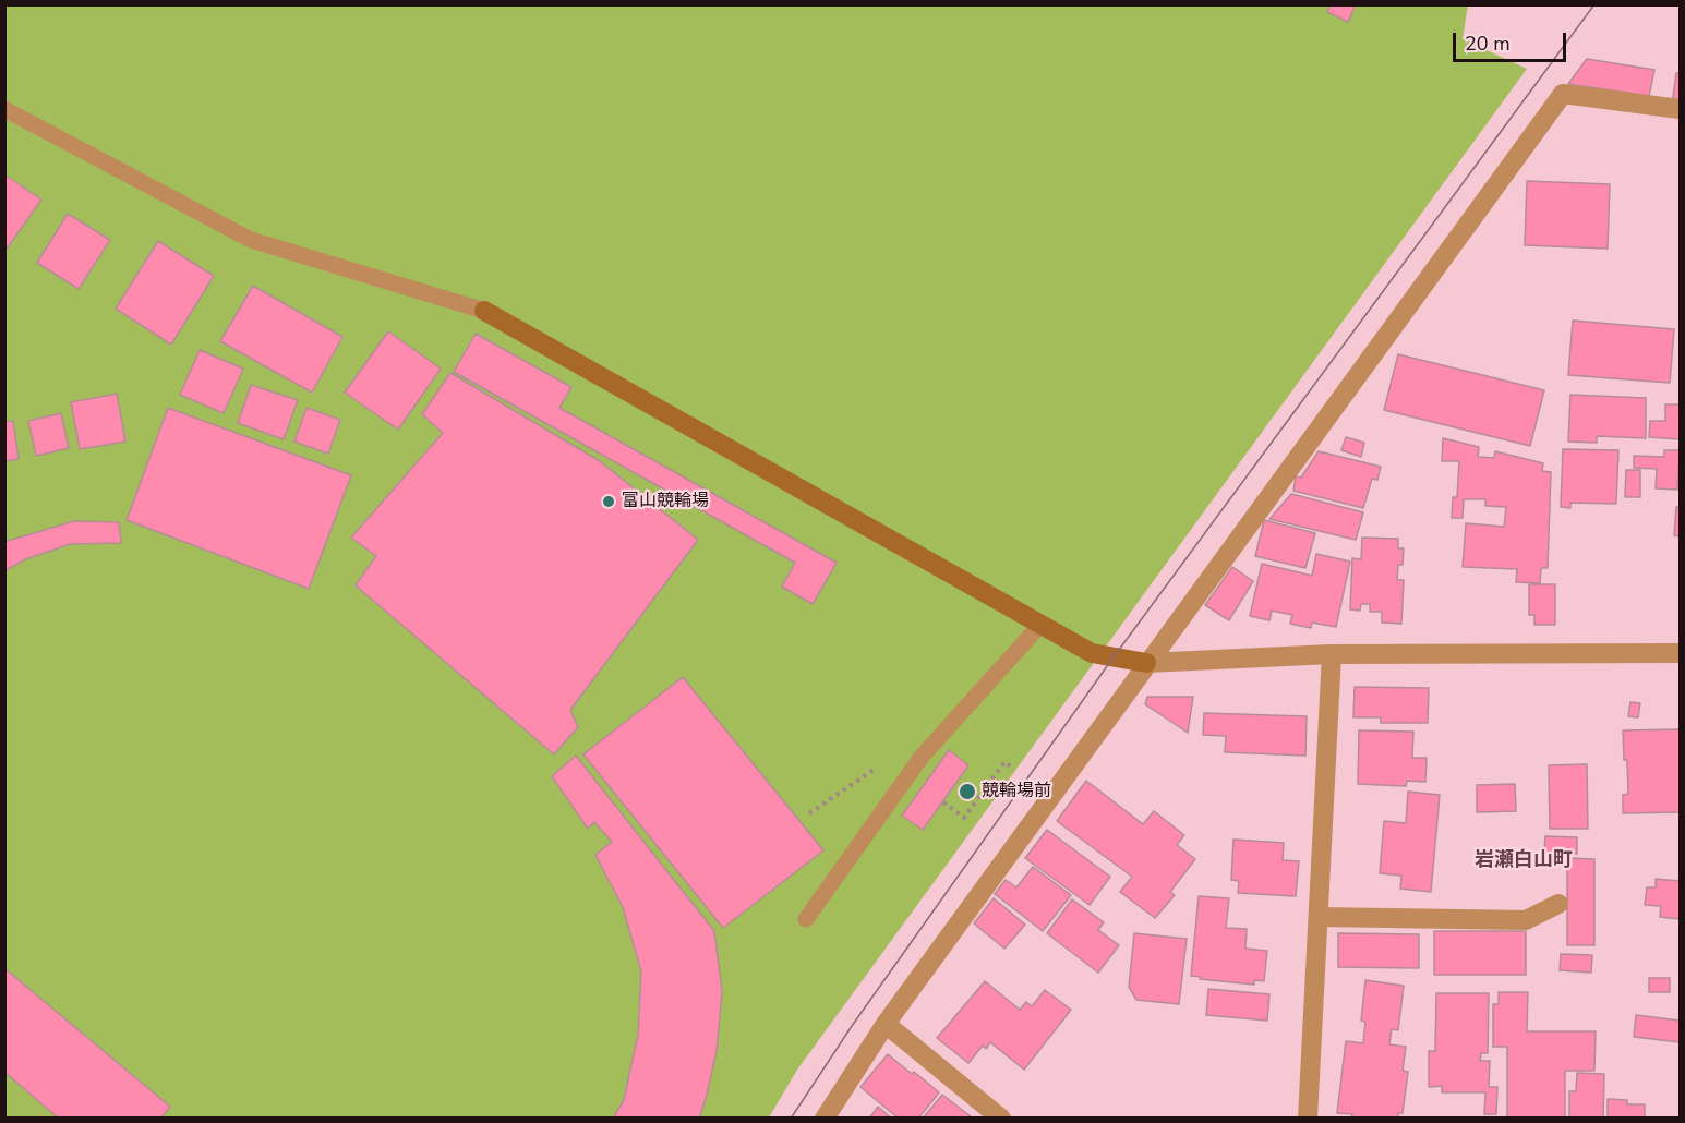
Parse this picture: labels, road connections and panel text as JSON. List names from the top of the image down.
{
  "districts": ["岩瀬白山町"],
  "places": ["富山競輪場", "競輪場前"],
  "scale_bar": "20 m"
}
